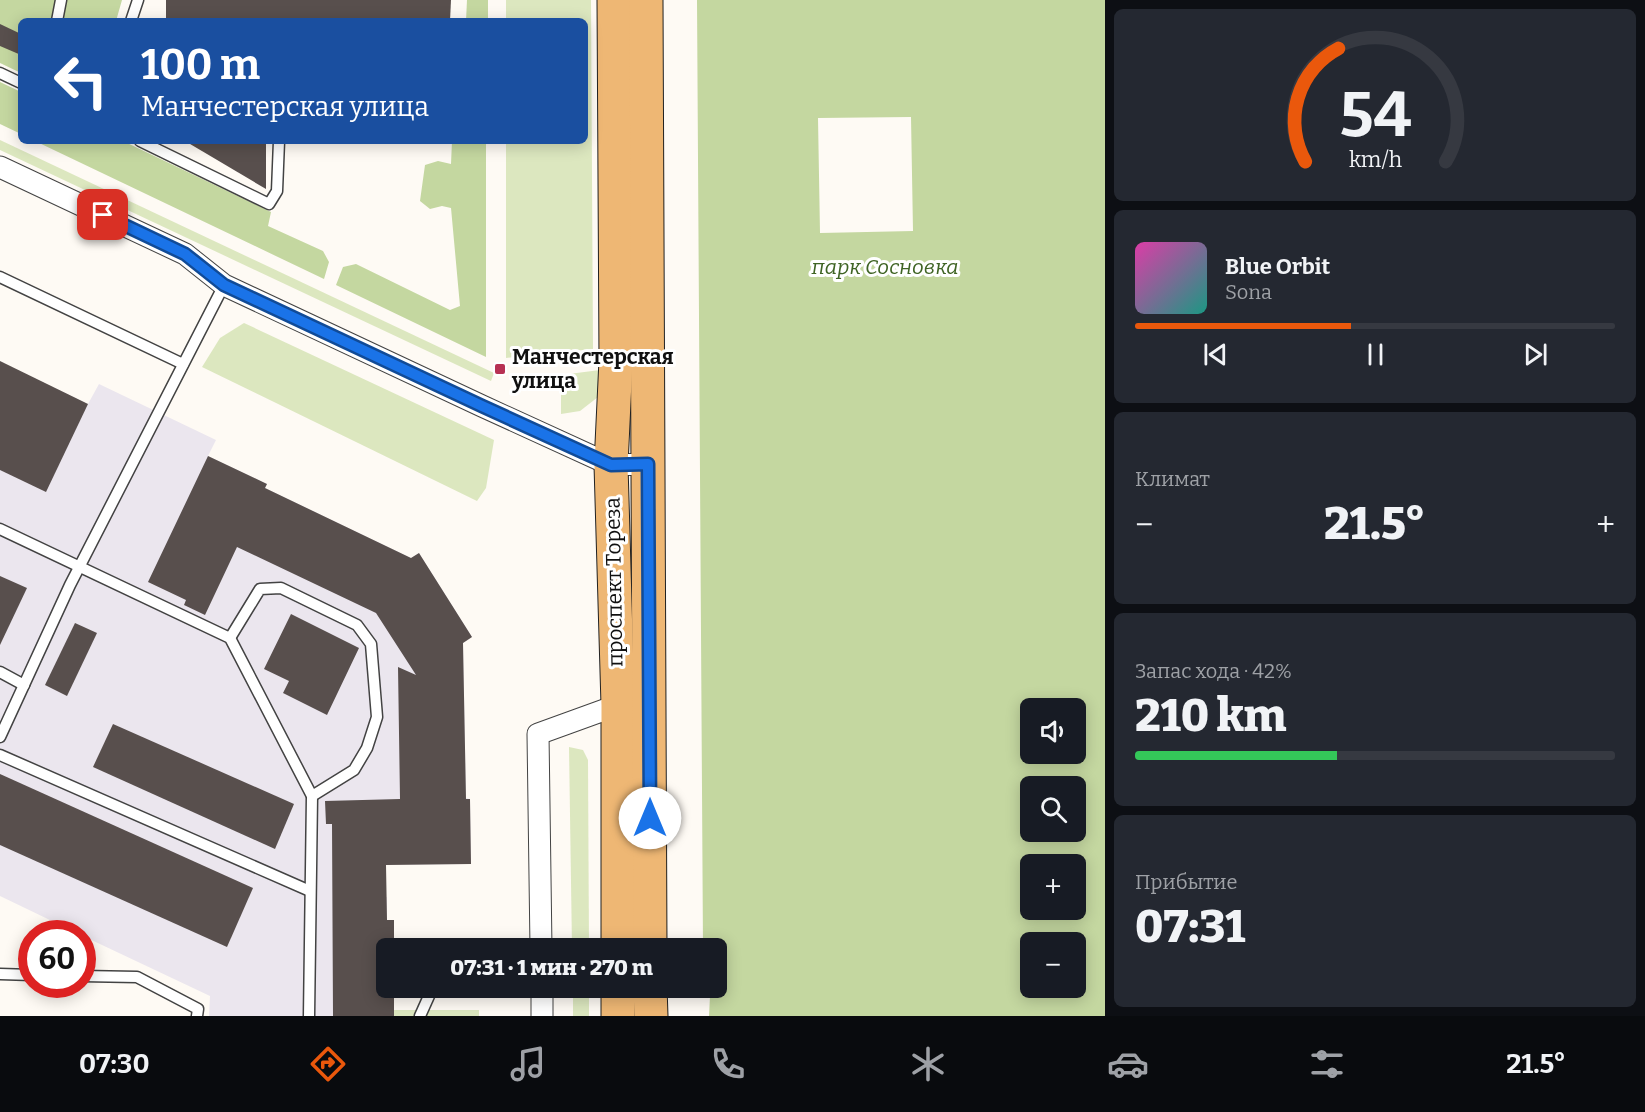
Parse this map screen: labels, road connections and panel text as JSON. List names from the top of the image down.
{
  "streets": {
    "main road": ["проспект Тореза"]
  },
  "parks": ["парк Сосновка"],
  "places": {
    "transit": ["Манчестерская улица"]
  },
  "page": {
    "turn": ["100 m", "Манчестерская улица"],
    "song": ["Blue Orbit", "Sona"],
    "tile": [
      "Климат",
      ["Запас хода · 42%", "210 km"],
      ["Прибытие", "07:31"]
    ],
    "heat": ["−", "21.5°", "+"],
    "map_buttons": ["+", "−"],
    "limit": "60",
    "trip": "07:31 · 1 мин · 270 m",
    "tabs": ["07:30", "21.5°"],
    "gauge": ["54", "km/h"]
  }
}
